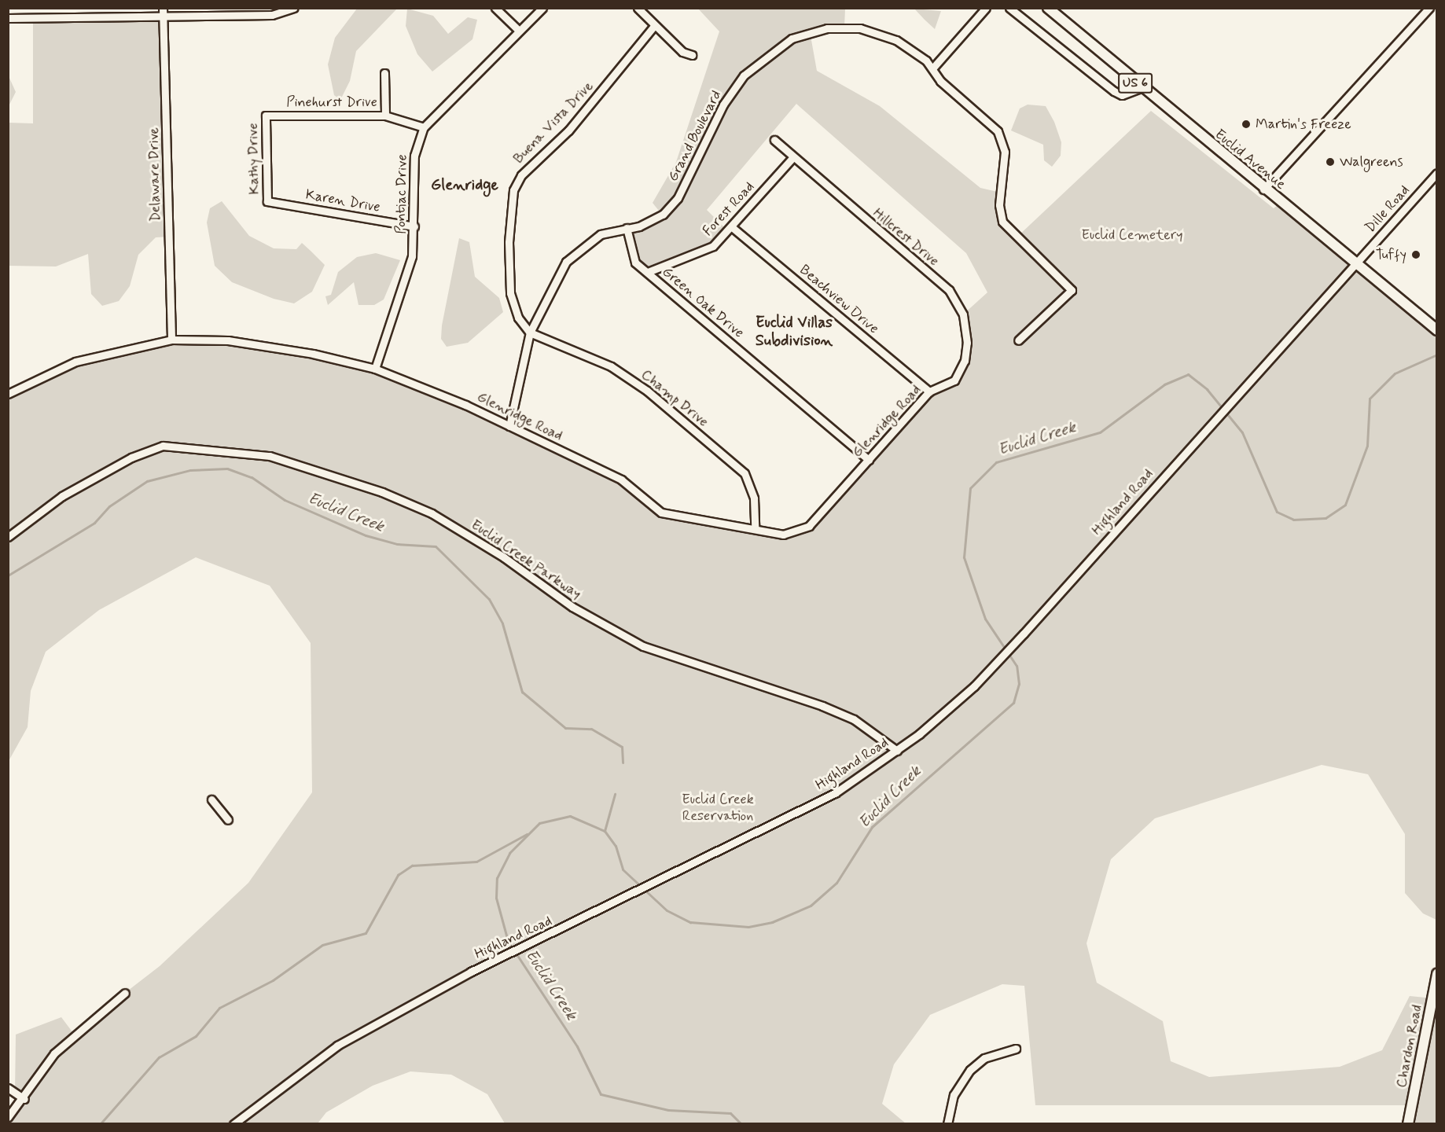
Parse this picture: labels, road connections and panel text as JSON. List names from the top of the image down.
{
  "streets": {
    "main road": ["US 6", "Euclid Avenue", "Chardon Road"],
    "street": [
      "Pinehurst Drive",
      "Buena Vista Drive",
      "Grand Boulevard",
      "Kathy Drive",
      "Delaware Drive",
      "Pontiac Drive",
      "Karen Drive",
      "Forest Road",
      "Dille Road",
      "Hillcrest Drive",
      "Beachview Drive",
      "Green Oak Drive",
      "Champ Drive",
      "Glenridge Road",
      "Highland Road",
      "Euclid Creek Parkway"
    ]
  },
  "crossings": [
    ["Pinehurst Drive", "Kathy Drive"],
    ["Pinehurst Drive", "Pontiac Drive"],
    ["Buena Vista Drive", "Grand Boulevard"],
    ["Buena Vista Drive", "Champ Drive"],
    ["Grand Boulevard", "Green Oak Drive"],
    ["Grand Boulevard", "Champ Drive"],
    ["Grand Boulevard", "Glenridge Road"],
    ["Kathy Drive", "Karen Drive"],
    ["Euclid Avenue", "Dille Road"],
    ["Euclid Avenue", "Highland Road"],
    ["Delaware Drive", "Glenridge Road"],
    ["Pontiac Drive", "Karen Drive"],
    ["Pontiac Drive", "Glenridge Road"],
    ["Forest Road", "Hillcrest Drive"],
    ["Forest Road", "Beachview Drive"],
    ["Forest Road", "Green Oak Drive"],
    ["Dille Road", "Highland Road"],
    ["Hillcrest Drive", "Glenridge Road"],
    ["Beachview Drive", "Glenridge Road"],
    ["Green Oak Drive", "Glenridge Road"],
    ["Champ Drive", "Glenridge Road"],
    ["Highland Road", "Euclid Creek Parkway"]
  ],
  "districts": ["Glenridge", "Euclid Villas Subdivision"],
  "water": ["Euclid Creek"],
  "parks": ["Euclid Cemetery", "Euclid Creek Reservation"],
  "places": ["Martin's Freeze", "Walgreens", "Tuffy"]
}
